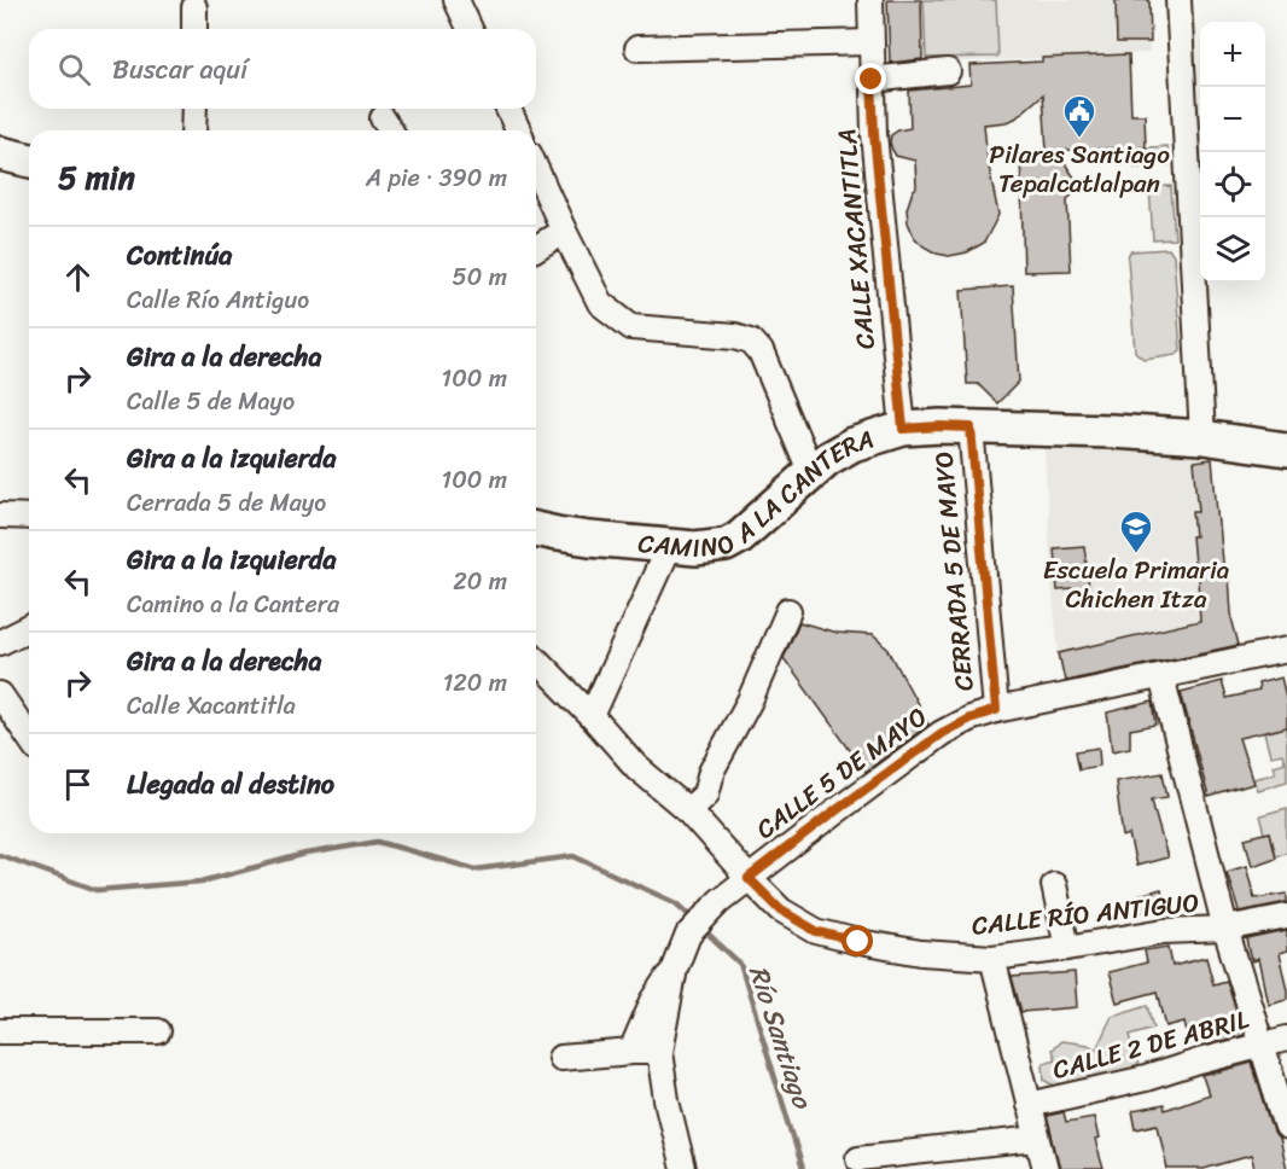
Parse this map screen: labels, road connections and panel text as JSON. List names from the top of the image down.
{
  "streets": {
    "street": [
      "CALLE XACANTITLA",
      "CAMINO A LA CANTERA",
      "CERRADA 5 DE MAYO",
      "CALLE 5 DE MAYO",
      "CALLE RÍO ANTIGUO",
      "CALLE 2 DE ABRIL"
    ]
  },
  "crossings": [
    ["CALLE XACANTITLA", "CAMINO A LA CANTERA"],
    ["CAMINO A LA CANTERA", "CERRADA 5 DE MAYO"],
    ["CERRADA 5 DE MAYO", "CALLE 5 DE MAYO"],
    ["CALLE 5 DE MAYO", "CALLE RÍO ANTIGUO"]
  ],
  "water": ["Río Santiago"],
  "places": {
    "public building": ["Pilares Santiago Tepalcatlalpan"],
    "school or university": ["Escuela Primaria Chichen Itza"]
  },
  "page": {
    "map_buttons": ["+", "−"],
    "search": "Buscar aquí",
    "heading": ["5 min", "A pie · 390 m"],
    "list": [
      ["Continúa", "Calle Río Antiguo", "50 m"],
      ["Gira a la derecha", "Calle 5 de Mayo", "100 m"],
      ["Gira a la izquierda", "Cerrada 5 de Mayo", "100 m"],
      ["Gira a la izquierda", "Camino a la Cantera", "20 m"],
      ["Gira a la derecha", "Calle Xacantitla", "120 m"],
      "Llegada al destino"
    ]
  }
}
